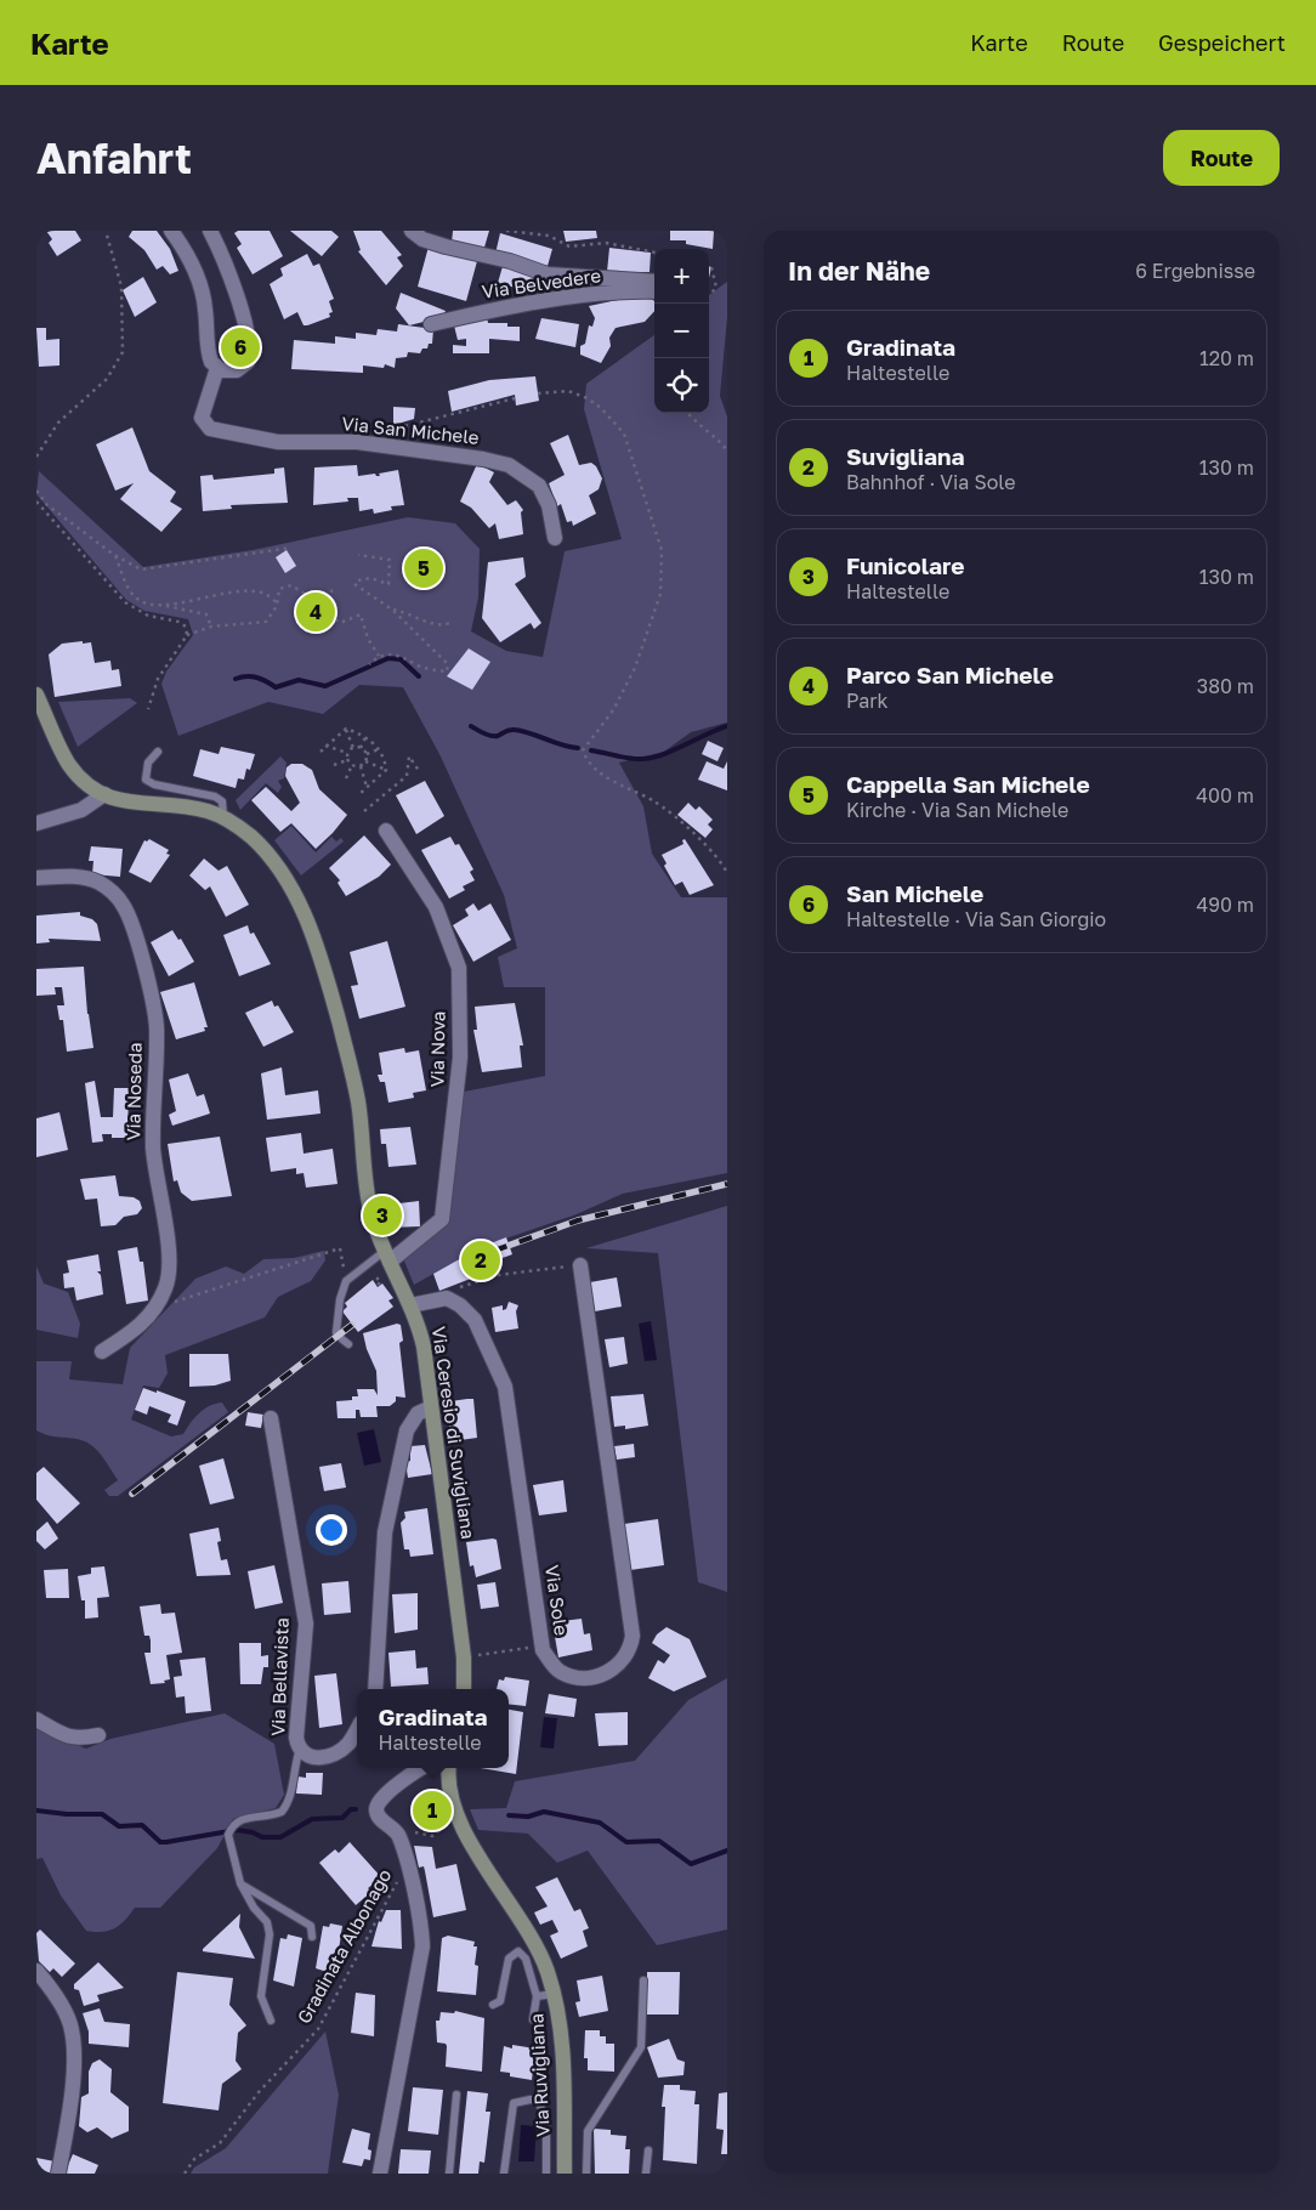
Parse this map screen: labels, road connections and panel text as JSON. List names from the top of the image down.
{
  "streets": {
    "main road": ["Via Ceresio di Suvigliana", "Via Ruvigliana"],
    "street": [
      "Via Belvedere",
      "Via San Michele",
      "Via Nova",
      "Via Noseda",
      "Via Sole",
      "Via Bellavista"
    ],
    "path": ["Gradinata Albonago"]
  },
  "crossings": [
    ["Via Nova", "Via Ceresio di Suvigliana"],
    ["Via Ceresio di Suvigliana", "Via Sole"]
  ],
  "page": {
    "header": "Karte",
    "nav": ["Karte", "Route", "Gespeichert"],
    "buttons": "Route",
    "title": "Anfahrt",
    "heading": ["In der Nähe", "6 Ergebnisse"],
    "map_buttons": ["+", "−"],
    "list": [
      {
        "mark": "1",
        "name": "Gradinata",
        "note": "Haltestelle",
        "value": "120 m"
      },
      {
        "mark": "2",
        "name": "Suvigliana",
        "note": "Bahnhof · Via Sole",
        "value": "130 m"
      },
      {
        "mark": "3",
        "name": "Funicolare",
        "note": "Haltestelle",
        "value": "130 m"
      },
      {
        "mark": "4",
        "name": "Parco San Michele",
        "note": "Park",
        "value": "380 m"
      },
      {
        "mark": "5",
        "name": "Cappella San Michele",
        "note": "Kirche · Via San Michele",
        "value": "400 m"
      },
      {
        "mark": "6",
        "name": "San Michele",
        "note": "Haltestelle · Via San Giorgio",
        "value": "490 m"
      }
    ],
    "pins": [
      "6",
      "5",
      "4",
      "3",
      "2",
      "1"
    ],
    "popup": ["Gradinata", "Haltestelle"]
  }
}
